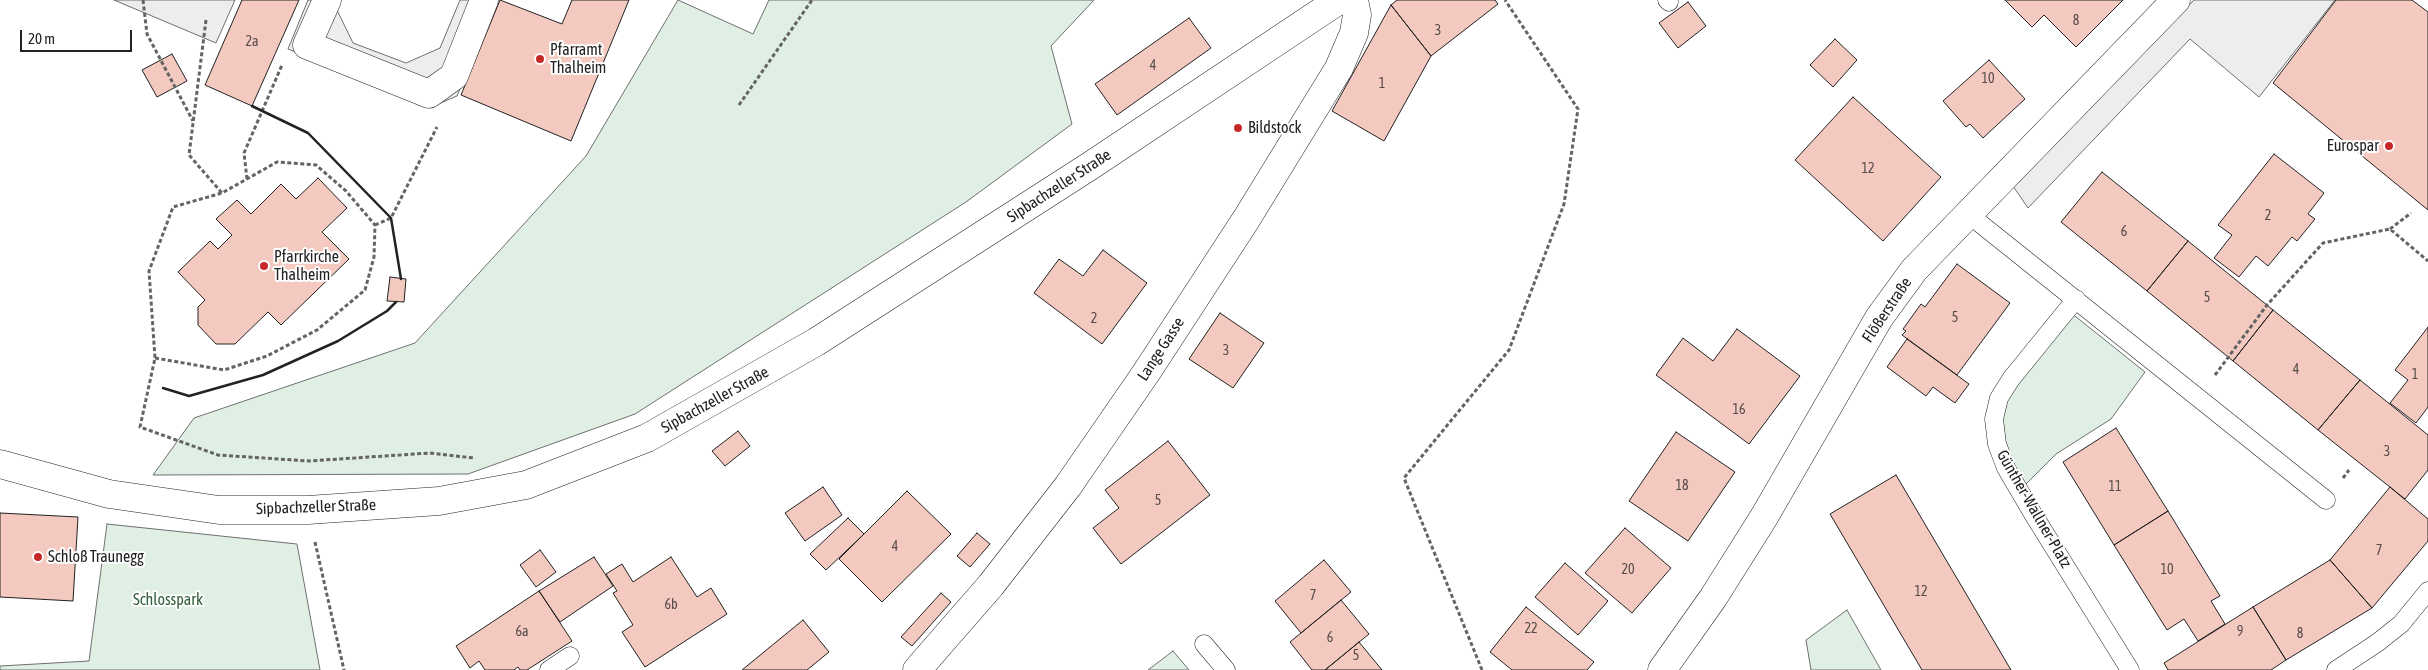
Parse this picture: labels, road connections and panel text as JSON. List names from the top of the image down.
{
  "streets": {
    "street": ["Sipbachzeller Straße", "Flößerstraße", "Lange Gasse"],
    "lane": ["Günther-Wallner-Platz"]
  },
  "parks": ["Schlosspark"],
  "places": [
    "Pfarramt Thalheim",
    "Bildstock",
    "Eurospar",
    "Pfarrkirche Thalheim",
    "Schloß Traunegg"
  ],
  "house_numbers": [
    "8",
    "3",
    "2a",
    "4",
    "10",
    "1",
    "12",
    "2",
    "6",
    "5",
    "5",
    "2",
    "3",
    "4",
    "1",
    "16",
    "3",
    "18",
    "11",
    "5",
    "4",
    "7",
    "20",
    "10",
    "12",
    "7",
    "6b",
    "22",
    "6a",
    "9",
    "8",
    "6",
    "5"
  ],
  "scale_bar": "20 m"
}
